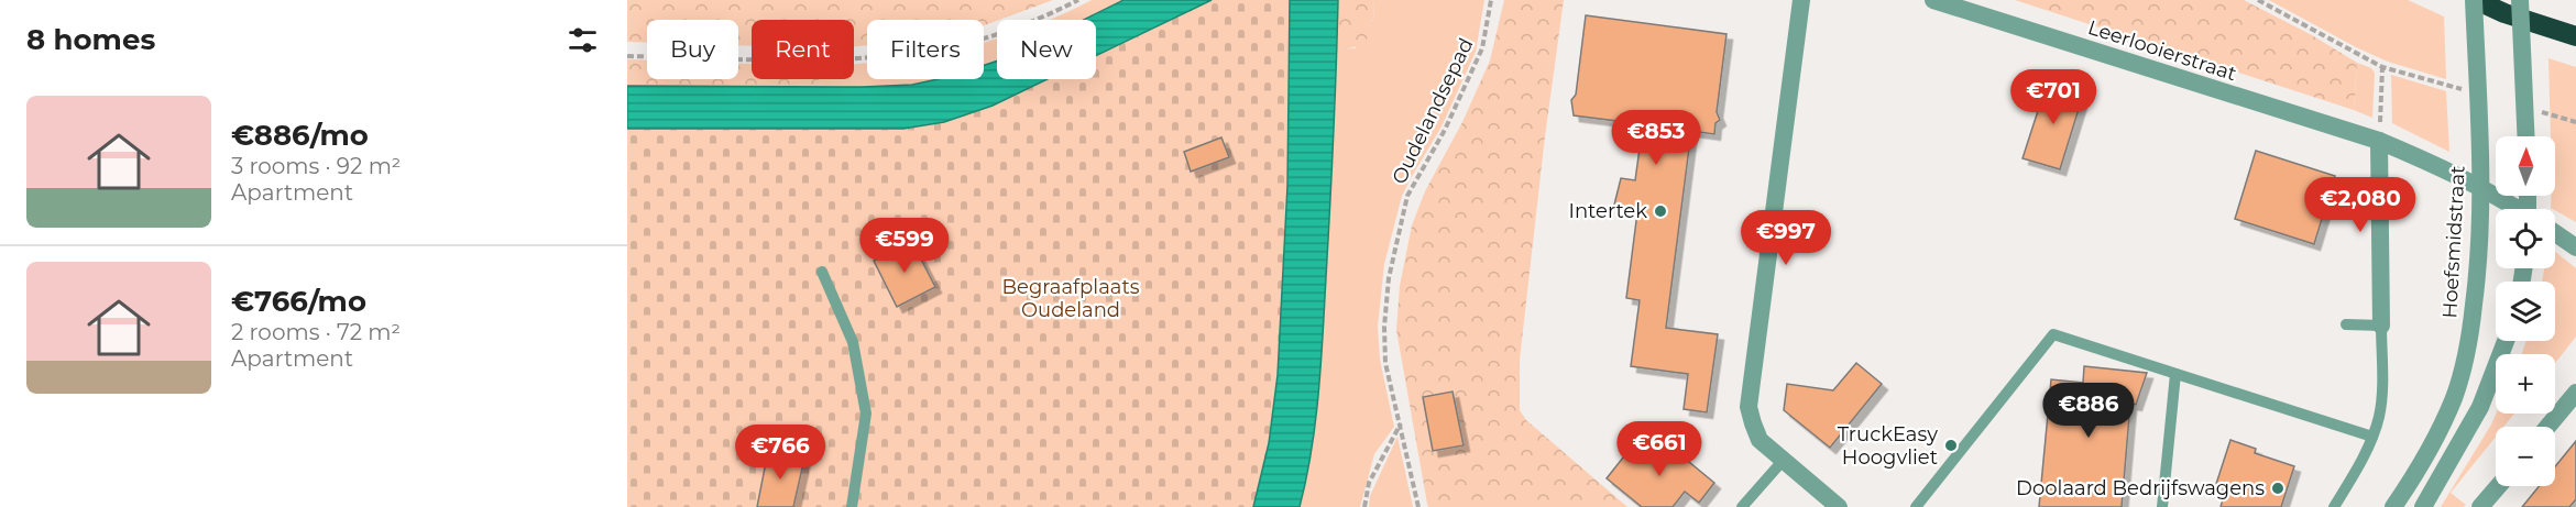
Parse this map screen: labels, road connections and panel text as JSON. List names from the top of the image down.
{
  "streets": {
    "street": ["Leerlooierstraat", "Hoefsmidstraat"],
    "path": ["Oudelandsepad"]
  },
  "parks": ["Begraafplaats Oudeland"],
  "places": ["Intertek", "TruckEasy Hoogvliet", "Doolaard Bedrijfswagens"],
  "north": "top",
  "page": {
    "heading": "8 homes",
    "chip": [
      "Buy",
      "Rent",
      "Filters",
      "New"
    ],
    "price": [
      "€701",
      "€853",
      "€2,080",
      "€997",
      "€599",
      "€886",
      "€661",
      "€766"
    ],
    "list": [
      {
        "name": "€886/mo",
        "note": "3 rooms · 92 m² · Apartment"
      },
      {
        "name": "€766/mo",
        "note": "2 rooms · 72 m² · Apartment"
      }
    ],
    "map_buttons": ["+", "−"]
  }
}
